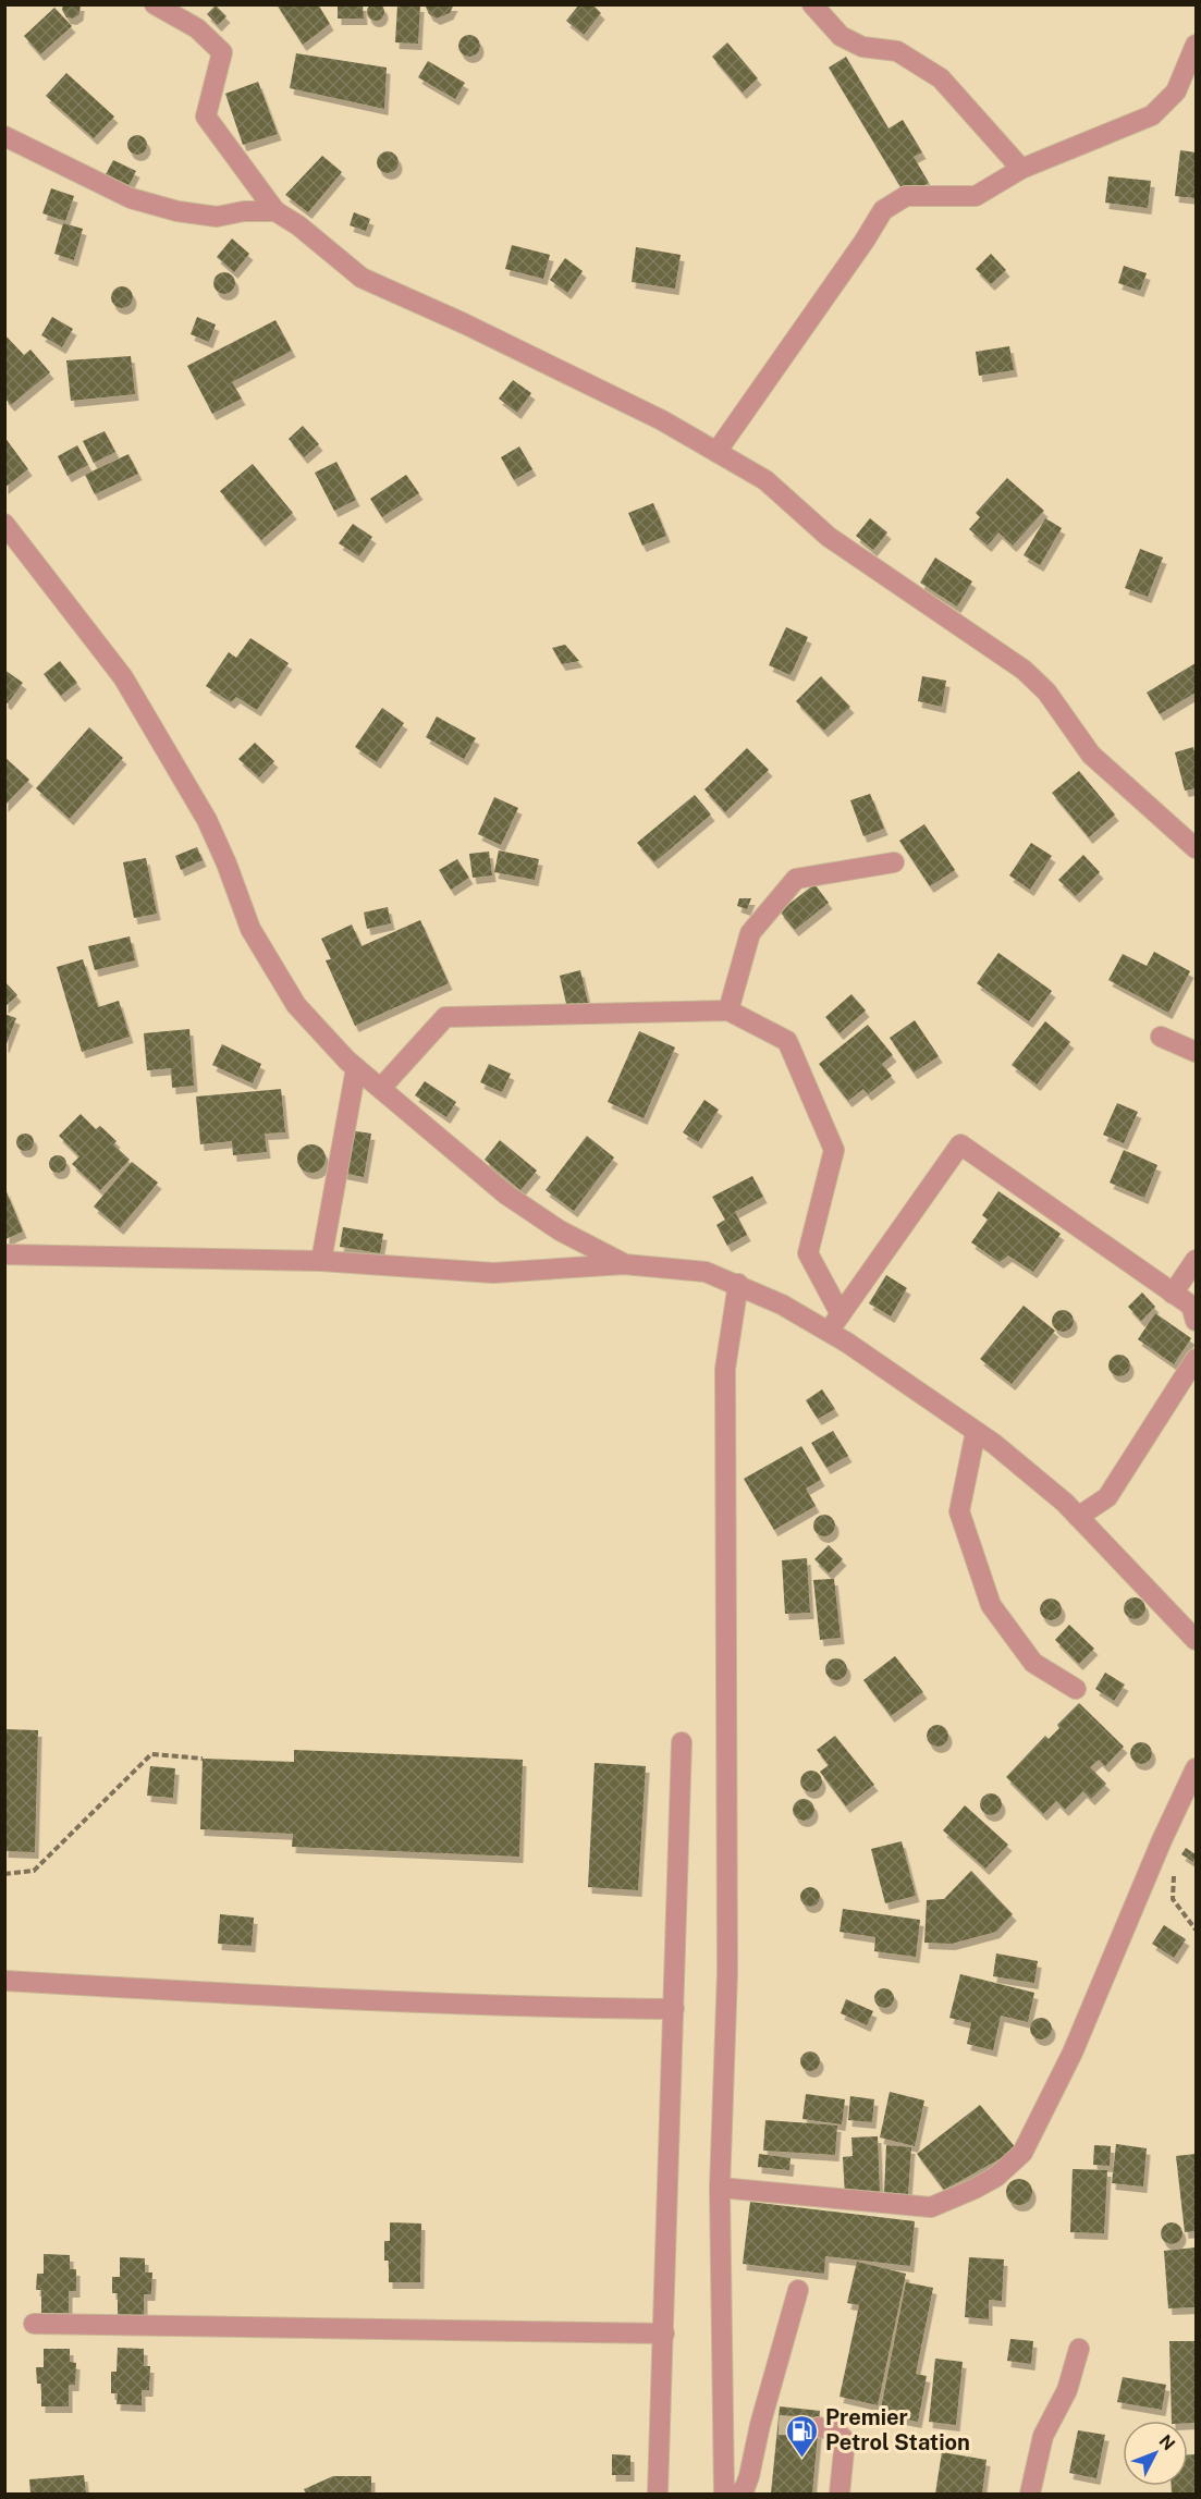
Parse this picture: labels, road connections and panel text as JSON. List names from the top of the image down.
{
  "places": {
    "fuel station": ["Premier Petrol Station"]
  },
  "north": "top right"
}
